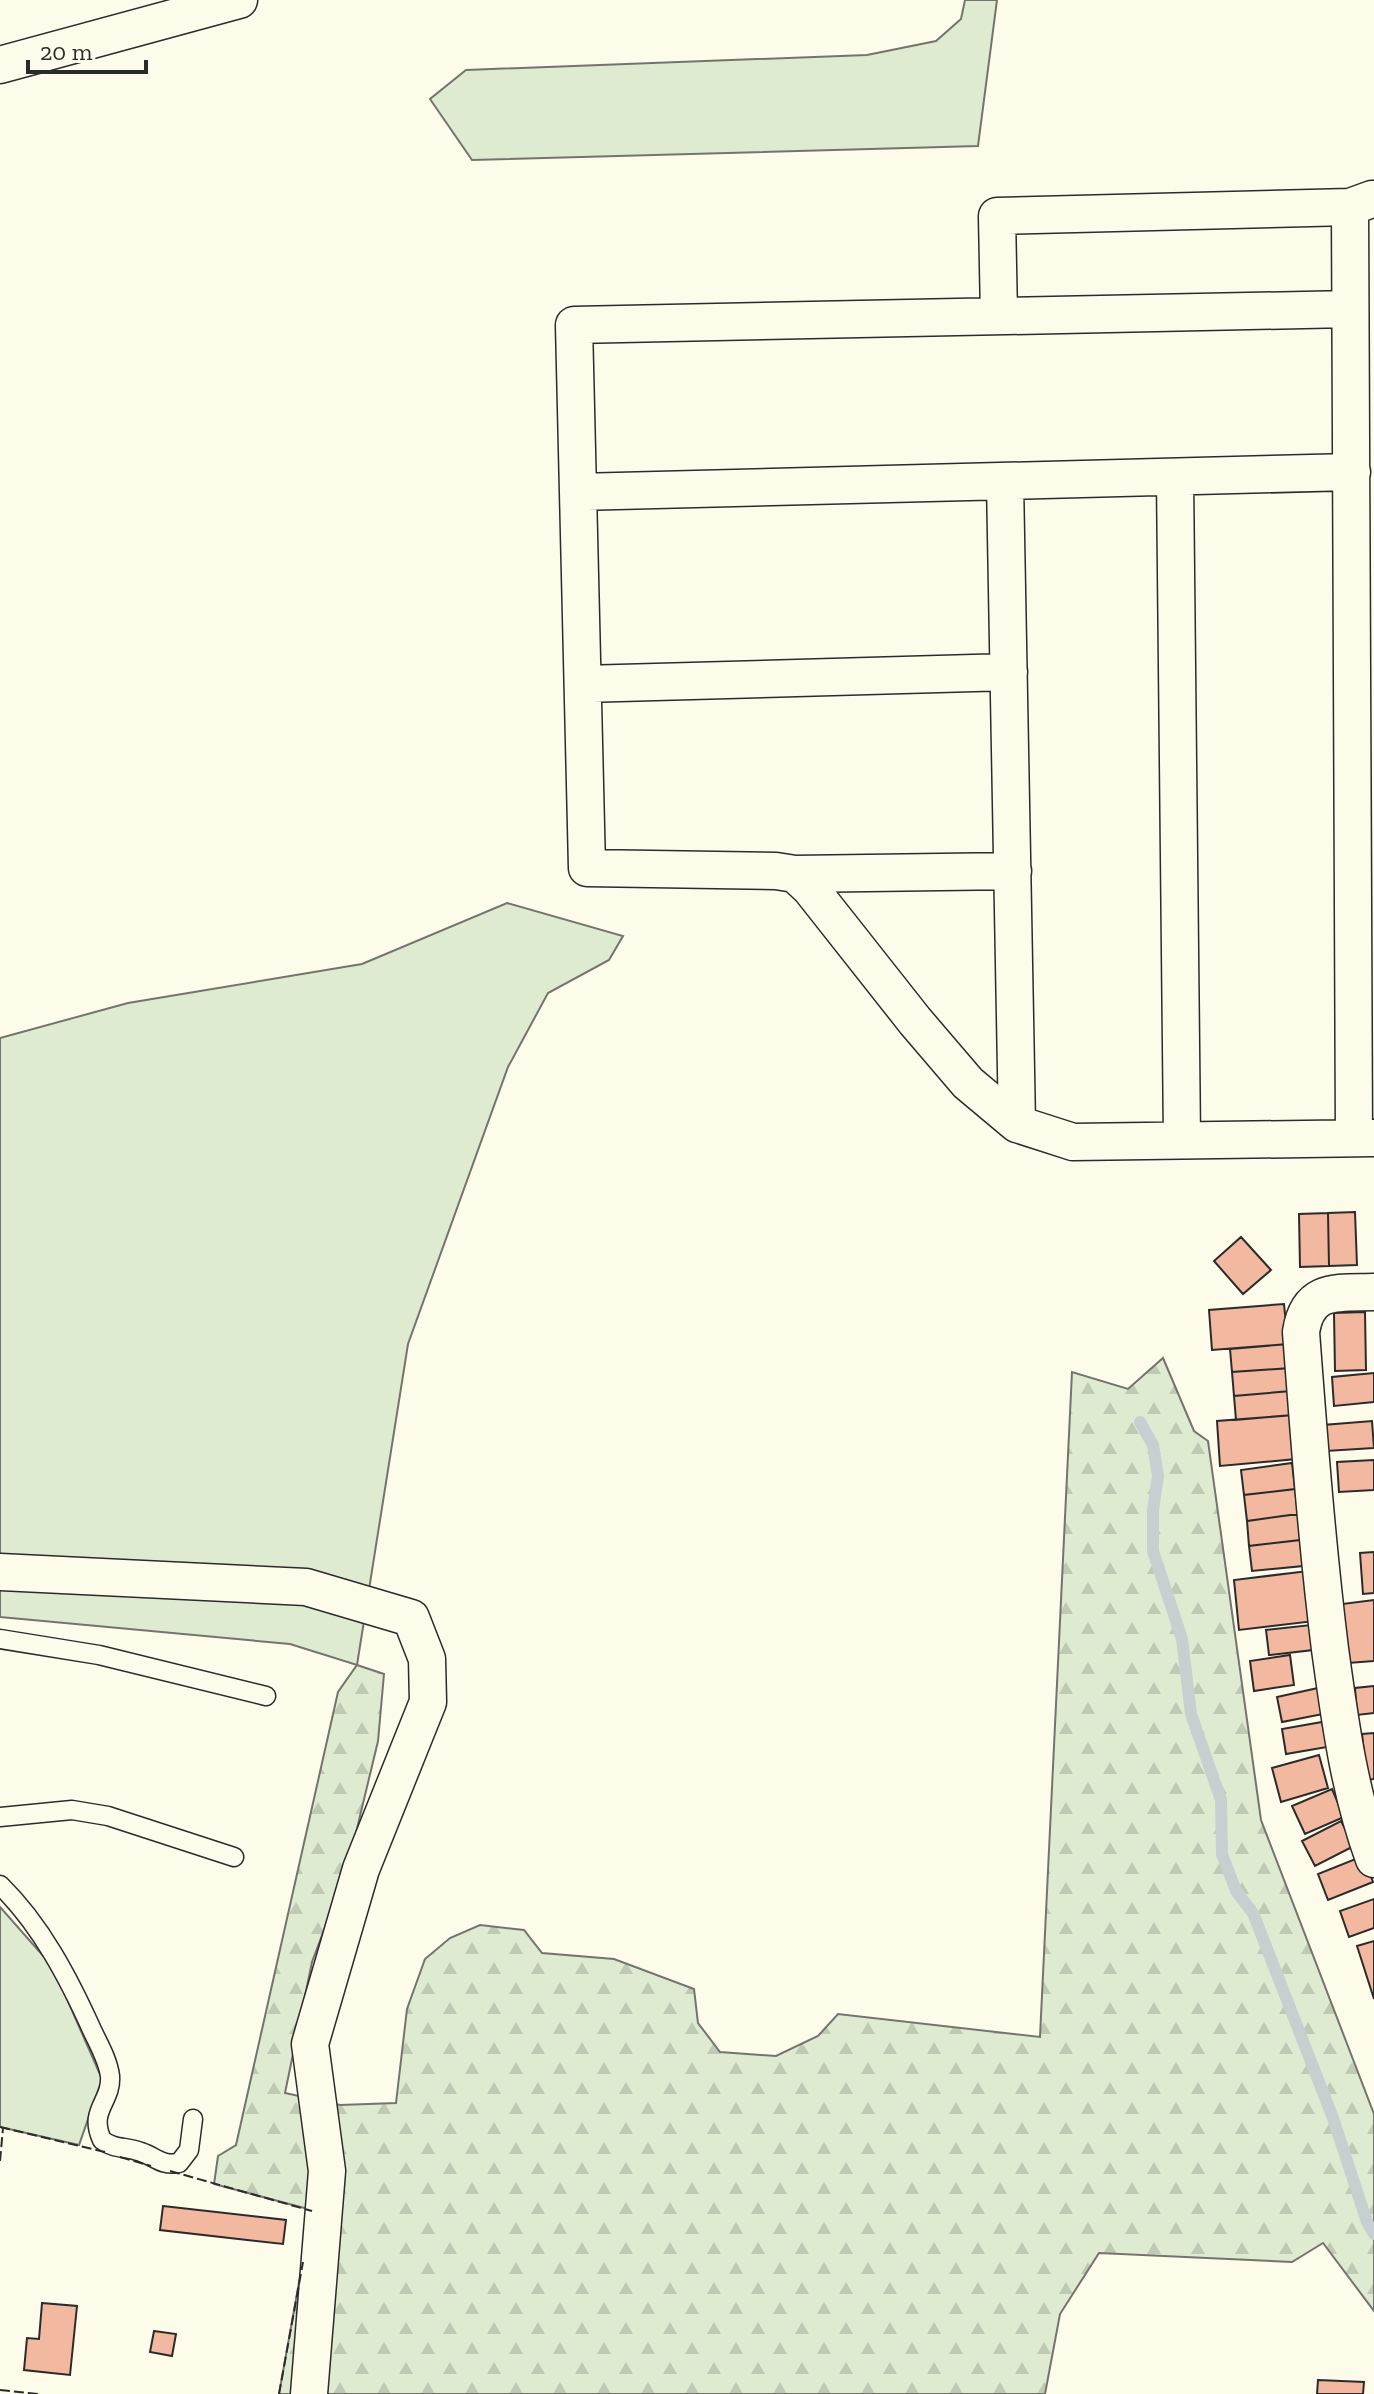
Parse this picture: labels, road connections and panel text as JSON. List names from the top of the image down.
{
  "scale_bar": "20 m"
}
